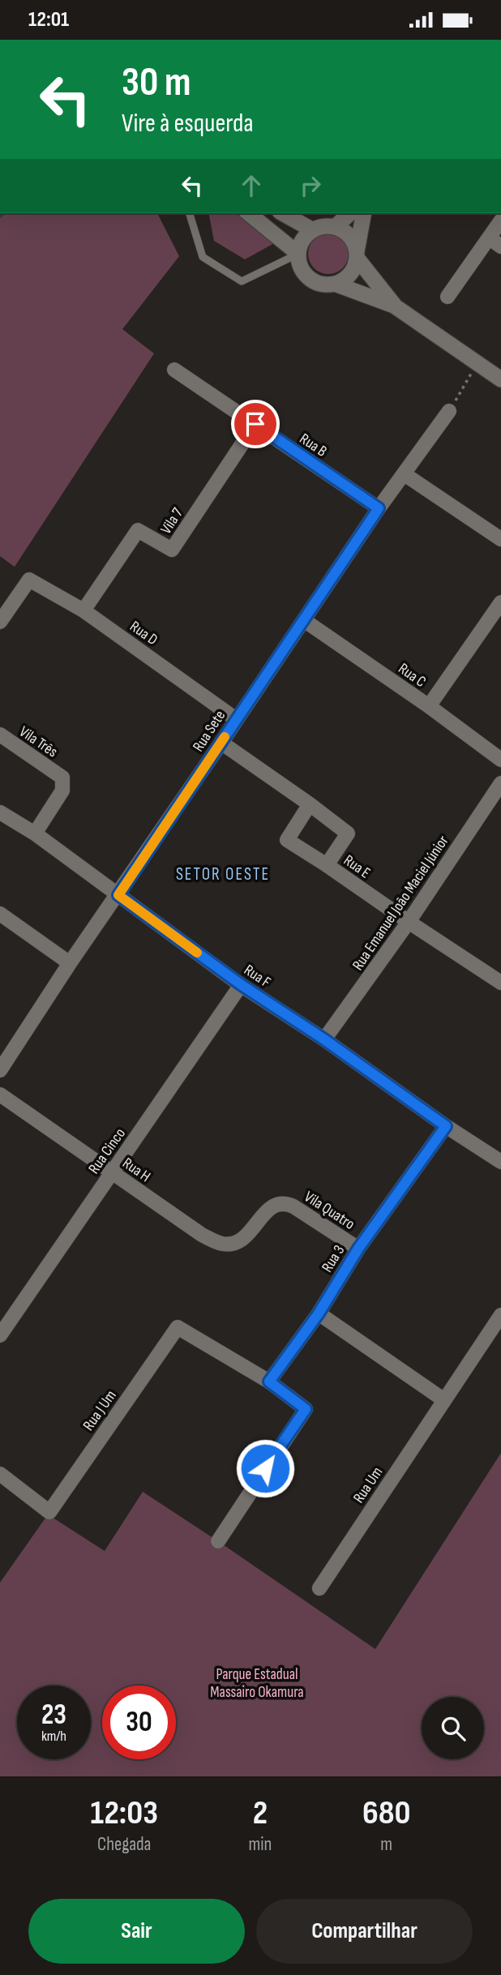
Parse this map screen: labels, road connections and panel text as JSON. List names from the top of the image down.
{
  "streets": {
    "street": [
      "Rua B",
      "Vila 7",
      "Rua D",
      "Rua C",
      "Rua Sete",
      "Vila Três",
      "Rua E",
      "Rua Emanuel João Maciel Júnior",
      "Rua F",
      "Rua Cinco",
      "Rua H",
      "Vila Quatro",
      "Rua 3",
      "Rua J Um",
      "Rua Um"
    ]
  },
  "crossings": [
    ["Rua B", "Vila 7"],
    ["Rua B", "Rua Sete"],
    ["Vila 7", "Rua D"],
    ["Rua D", "Rua Sete"],
    ["Rua C", "Rua Sete"],
    ["Rua Sete", "Rua E"],
    ["Rua Sete", "Rua F"],
    ["Vila Três", "Rua F"],
    ["Rua E", "Rua Emanuel João Maciel Júnior"],
    ["Rua Emanuel João Maciel Júnior", "Rua F"],
    ["Rua F", "Rua Cinco"],
    ["Rua F", "Rua 3"],
    ["Rua Cinco", "Rua H"],
    ["Rua H", "Vila Quatro"],
    ["Vila Quatro", "Rua 3"],
    ["Rua 3", "Rua J Um"]
  ],
  "districts": ["SETOR OESTE"],
  "parks": ["Parque Estadual Massairo Okamura"],
  "page": {
    "status": "12:01",
    "turn": ["30 m", "Vire à esquerda"],
    "speed": "23 km/h",
    "limit": "30",
    "eta": [
      "12:03",
      "Chegada",
      "2",
      "min",
      "680",
      "m"
    ],
    "buttons": ["Sair", "Compartilhar"]
  }
}
